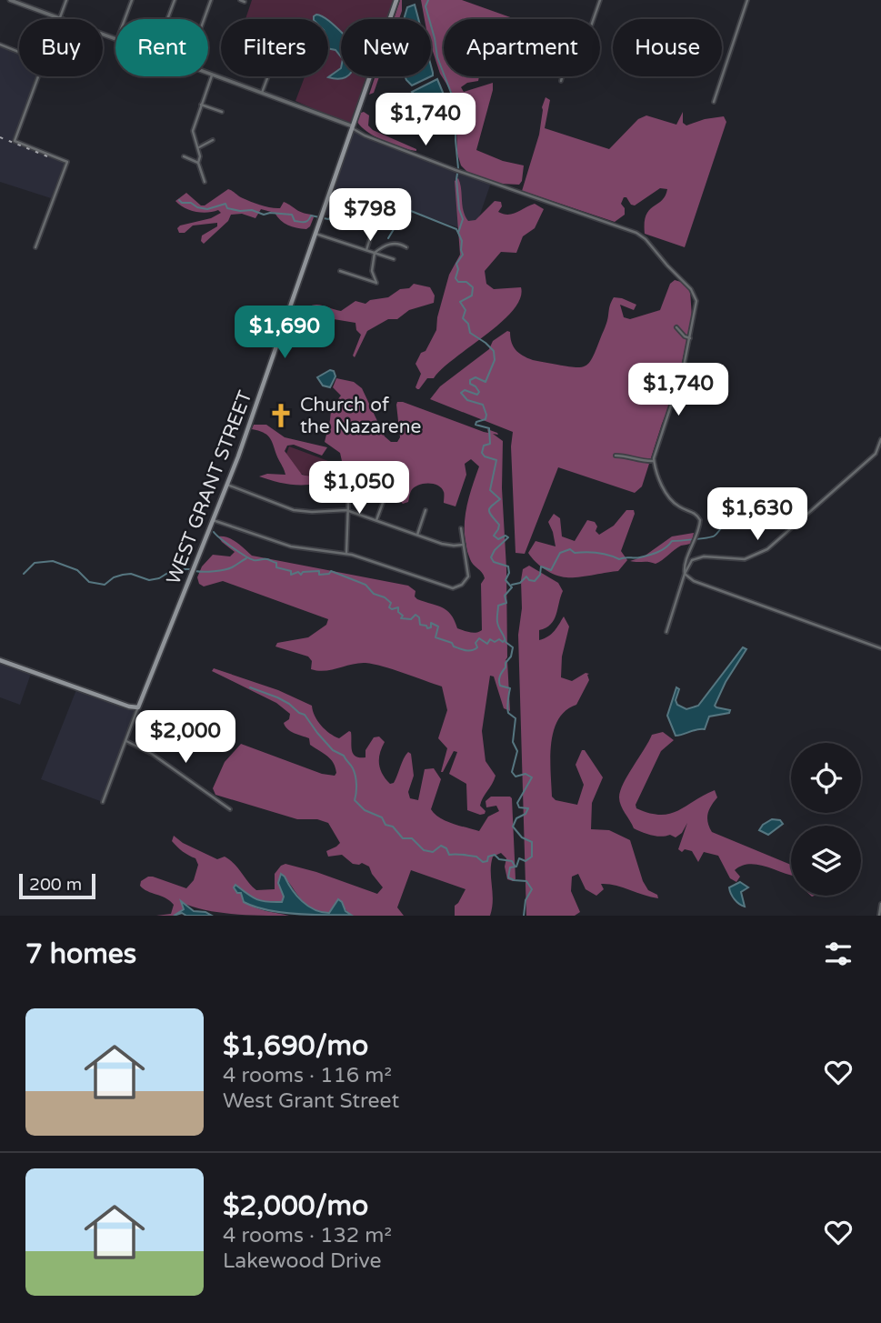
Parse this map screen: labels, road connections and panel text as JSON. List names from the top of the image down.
{
  "streets": {
    "main road": ["WEST GRANT STREET"]
  },
  "places": {
    "church": ["Church of the Nazarene"]
  },
  "scale_bar": "200 m",
  "page": {
    "chip": [
      "Buy",
      "Rent",
      "Filters",
      "New",
      "Apartment",
      "House"
    ],
    "price": [
      "$1,740",
      "$798",
      "$1,690",
      "$1,740",
      "$1,050",
      "$1,630",
      "$2,000"
    ],
    "scale": "200 m",
    "heading": "7 homes",
    "list": [
      {
        "name": "$1,690/mo",
        "note": "4 rooms · 116 m² · West Grant Street"
      },
      {
        "name": "$2,000/mo",
        "note": "4 rooms · 132 m² · Lakewood Drive"
      }
    ]
  }
}
